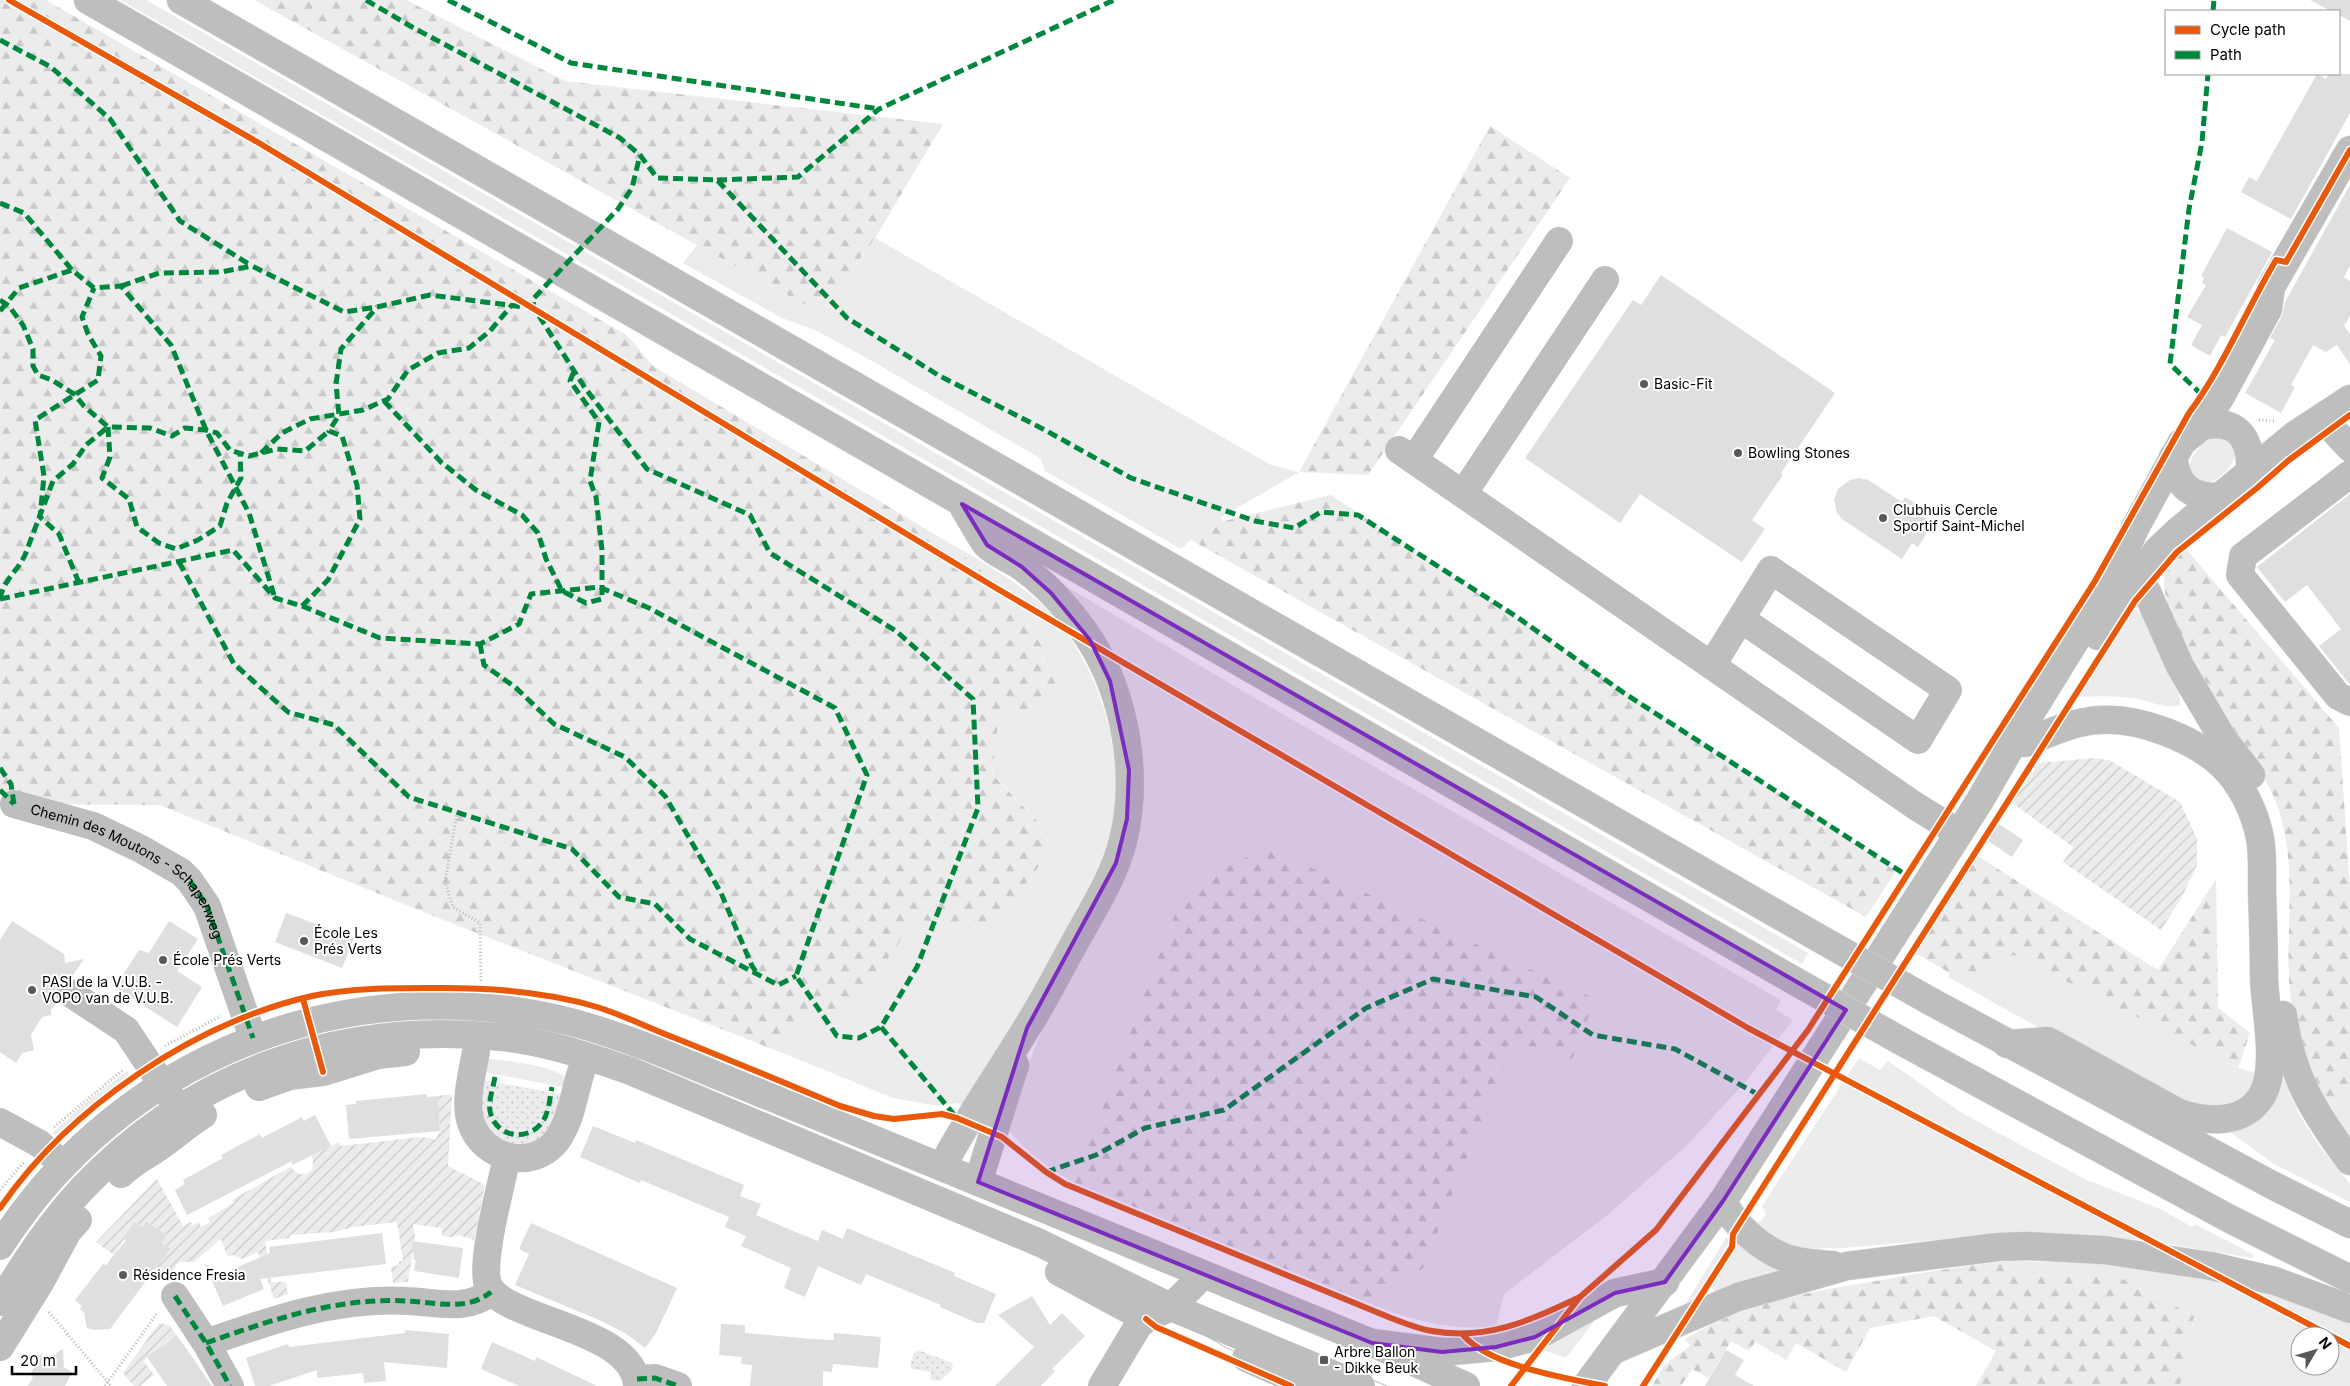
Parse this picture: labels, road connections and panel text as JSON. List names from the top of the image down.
{
  "streets": {
    "main road": ["Chemin des Moutons - Schapenweg"]
  },
  "places": {
    "other": [
      "Basic-Fit",
      "Bowling Stones",
      "Clubhuis Cercle Sportif Saint-Michel",
      "École Les Prés Verts",
      "École Prés Verts",
      "PASI de la V.U.B. - VOPO van de V.U.B.",
      "Résidence Fresia"
    ],
    "transit": ["Arbre Ballon - Dikke Beuk"]
  },
  "legend": ["Cycle path", "Path"],
  "scale_bar": "20 m",
  "north": "top right"
}
